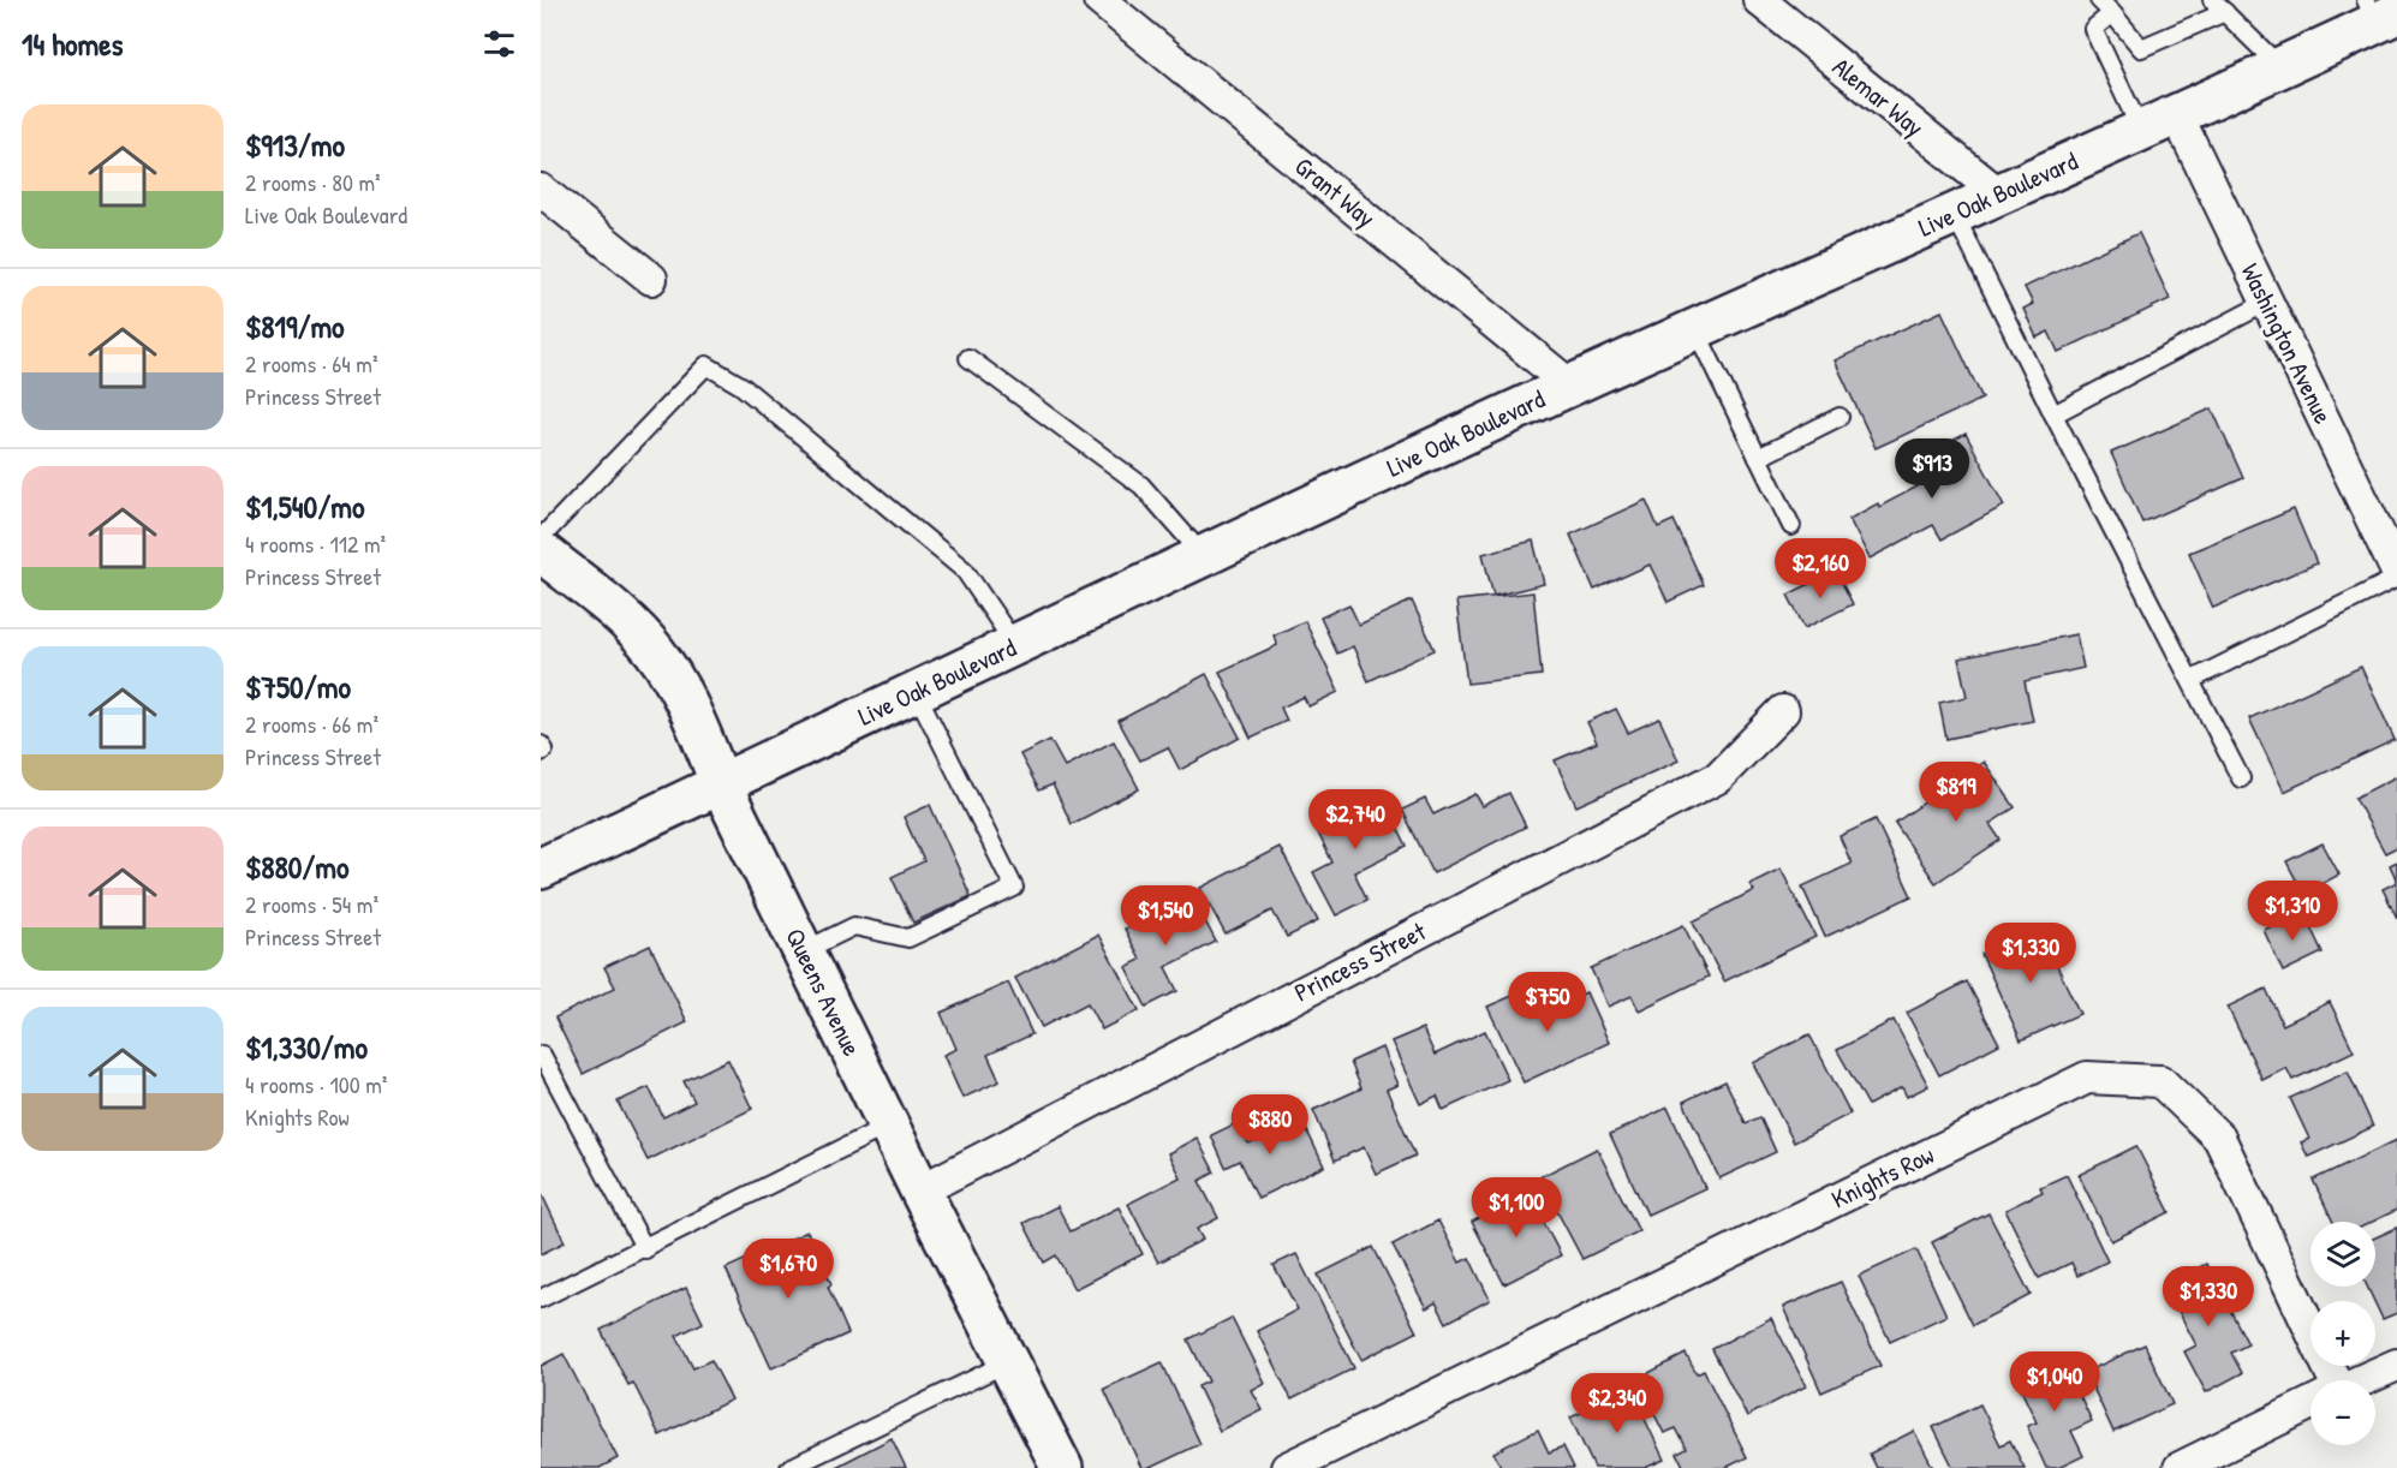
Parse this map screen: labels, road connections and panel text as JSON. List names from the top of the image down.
{
  "streets": {
    "main road": ["Live Oak Boulevard", "Queens Avenue"],
    "street": [
      "Alemar Way",
      "Grant Way",
      "Washington Avenue",
      "Princess Street",
      "Knights Row"
    ]
  },
  "crossings": [
    ["Alemar Way", "Live Oak Boulevard"],
    ["Grant Way", "Live Oak Boulevard"],
    ["Live Oak Boulevard", "Washington Avenue"],
    ["Live Oak Boulevard", "Queens Avenue"],
    ["Princess Street", "Queens Avenue"]
  ],
  "page": {
    "heading": "14 homes",
    "list": [
      {
        "name": "$913/mo",
        "note": "2 rooms · 80 m² · Live Oak Boulevard"
      },
      {
        "name": "$819/mo",
        "note": "2 rooms · 64 m² · Princess Street"
      },
      {
        "name": "$1,540/mo",
        "note": "4 rooms · 112 m² · Princess Street"
      },
      {
        "name": "$750/mo",
        "note": "2 rooms · 66 m² · Princess Street"
      },
      {
        "name": "$880/mo",
        "note": "2 rooms · 54 m² · Princess Street"
      },
      {
        "name": "$1,330/mo",
        "note": "4 rooms · 100 m² · Knights Row"
      }
    ],
    "price": [
      "$913",
      "$2,160",
      "$819",
      "$2,740",
      "$1,310",
      "$1,540",
      "$1,330",
      "$750",
      "$880",
      "$1,100",
      "$1,670",
      "$1,330",
      "$1,040",
      "$2,340"
    ],
    "map_buttons": ["+", "−"]
  }
}
